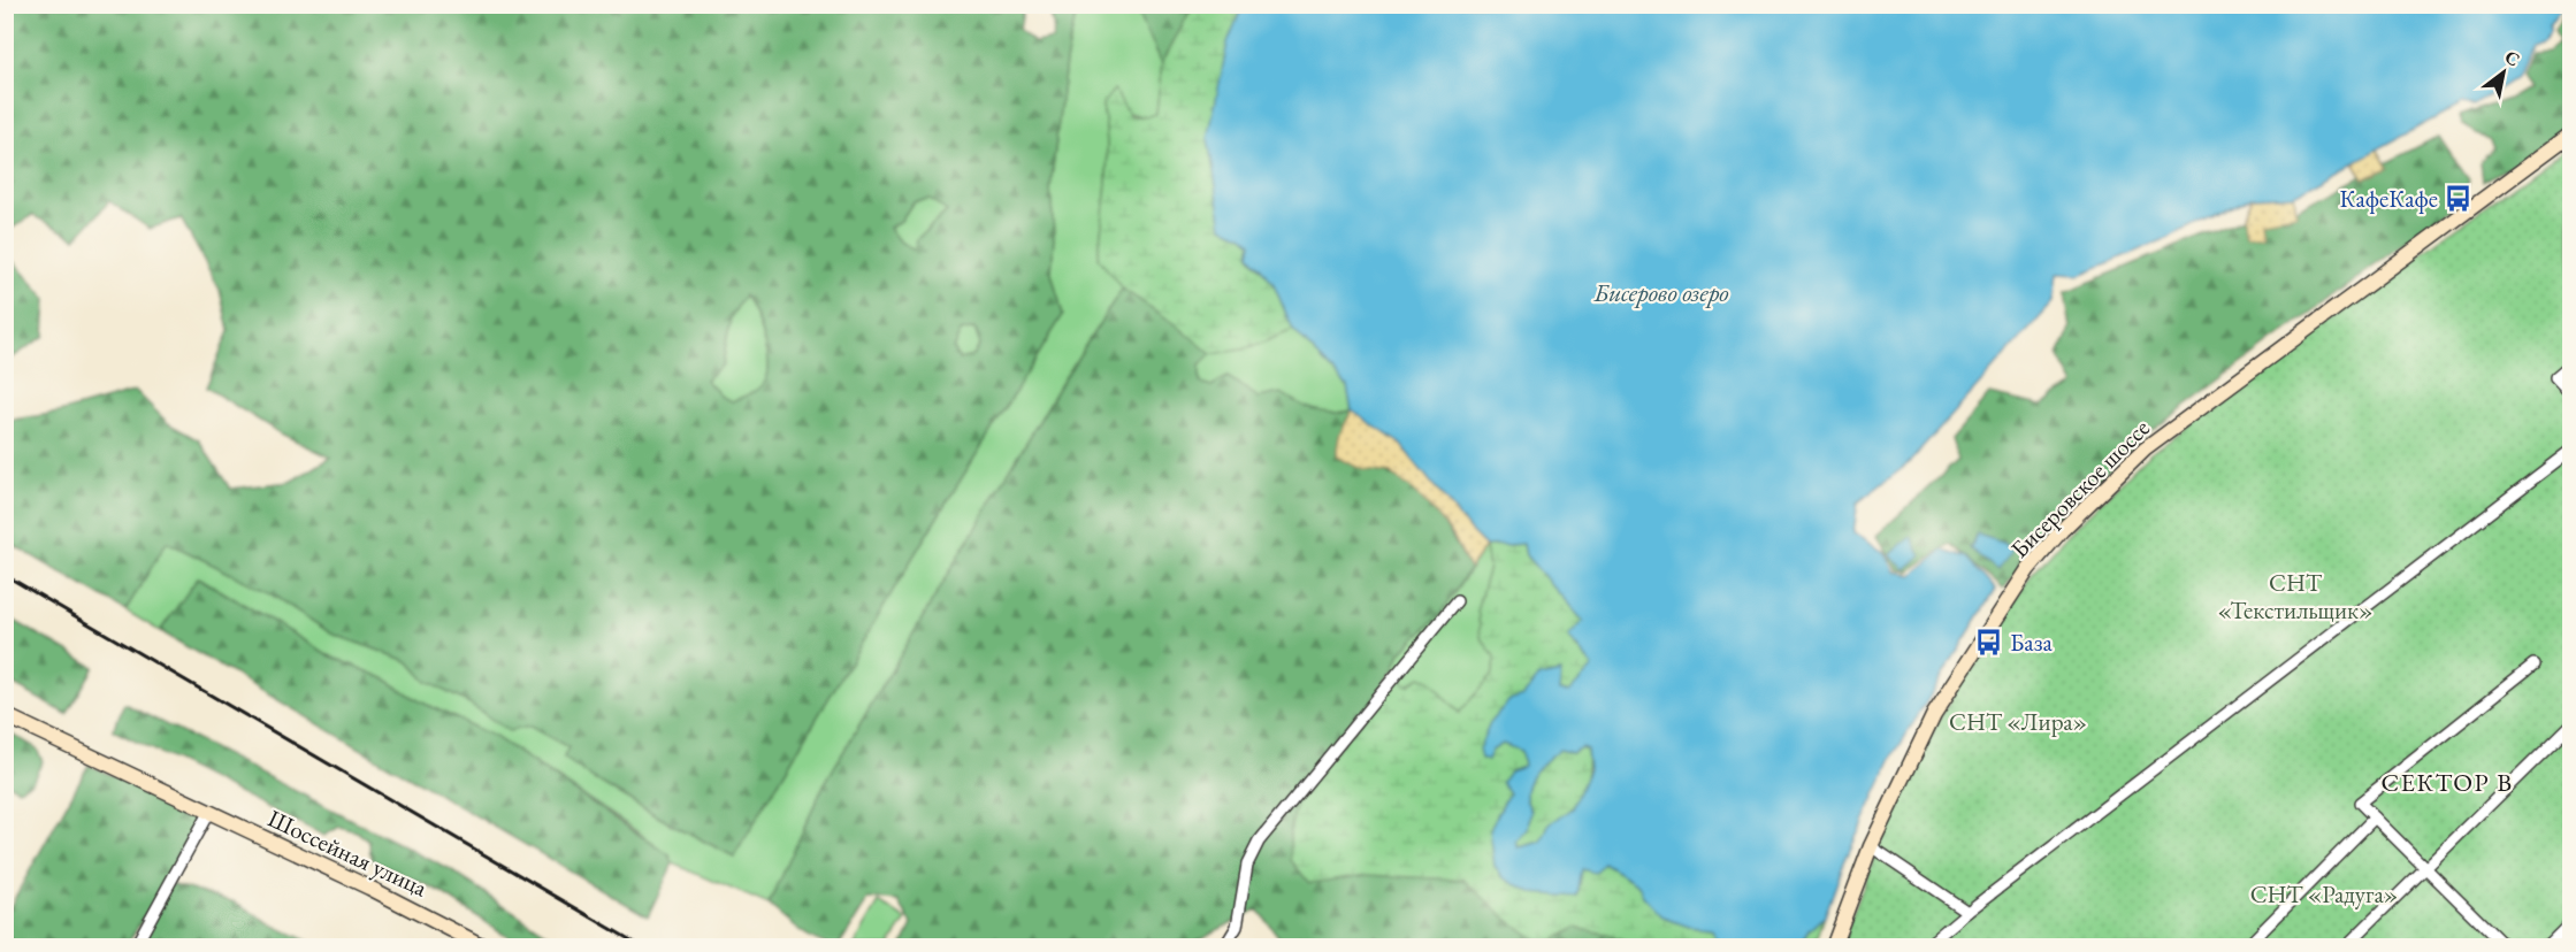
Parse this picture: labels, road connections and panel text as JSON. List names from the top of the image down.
{
  "streets": {
    "main road": ["Бисеровское шоссе", "Шоссейная улица"]
  },
  "districts": ["СЕКТОР В"],
  "water": ["Бисерово озеро"],
  "parks": ["СНТ «Текстильщик»", "СНТ «Лира»", "СНТ «Радуга»"],
  "places": {
    "bus stop": ["КафеКафе", "База"]
  },
  "north": "top right"
}
